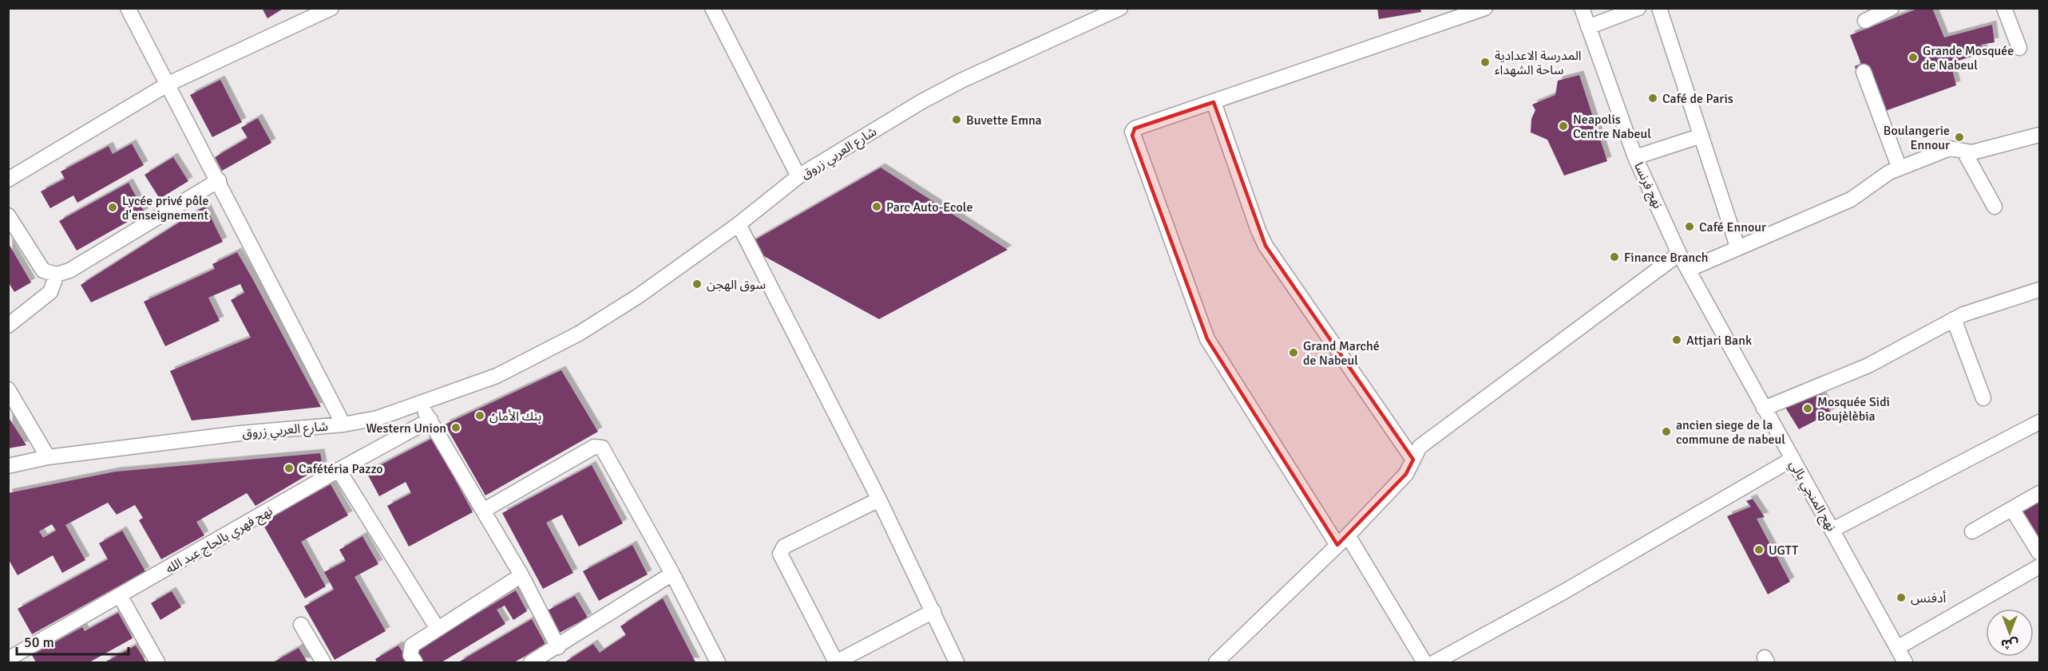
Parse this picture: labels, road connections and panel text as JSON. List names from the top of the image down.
{
  "streets": {
    "street": [
      "شارع العربي زروق",
      "نهج فرنسا",
      "نهج المنجي بالي",
      "نهج فهري بالحاج عبد الله"
    ]
  },
  "crossings": [
    ["نهج فرنسا", "نهج المنجي بالي"]
  ],
  "places": [
    "Grande Mosquée de Nabeul",
    "المدرسة الاعدادية ساحة الشهداء",
    "Café de Paris",
    "Buvette Emna",
    "Neapolis Centre Nabeul",
    "Boulangerie Ennour",
    "Parc Auto-Ecole",
    "Lycée privé pôle d'enseignement",
    "Café Ennour",
    "Finance Branch",
    "سوق الهجن",
    "Attjari Bank",
    "Grand Marché de Nabeul",
    "Mosquée Sidi Boujèlèbia",
    "بنك الأمان",
    "Western Union",
    "ancien siege de la commune de nabeul",
    "Cafétéria Pazzo",
    "UGTT",
    "أدفنس"
  ],
  "scale_bar": "50 m",
  "north": "bottom"
}
